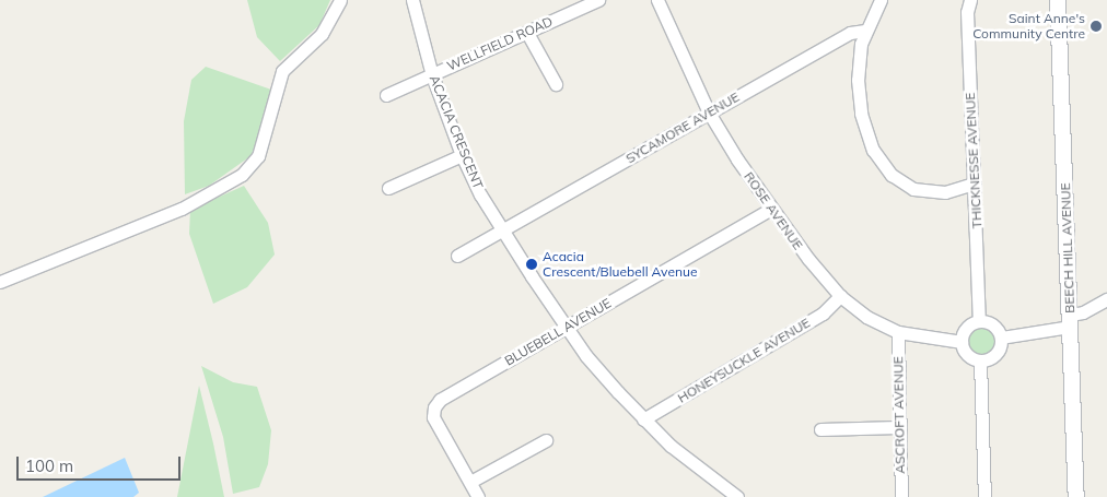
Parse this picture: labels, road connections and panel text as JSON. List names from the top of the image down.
{
  "streets": {
    "street": [
      "WELLFIELD ROAD",
      "SYCAMORE AVENUE",
      "ACACIA CRESCENT",
      "THICKNESSE AVENUE",
      "ROSE AVENUE",
      "BEECH HILL AVENUE",
      "BLUEBELL AVENUE",
      "HONEYSUCKLE AVENUE",
      "ASCROFT AVENUE"
    ]
  },
  "crossings": [
    ["WELLFIELD ROAD", "ACACIA CRESCENT"],
    ["SYCAMORE AVENUE", "ACACIA CRESCENT"],
    ["SYCAMORE AVENUE", "ROSE AVENUE"],
    ["ACACIA CRESCENT", "BLUEBELL AVENUE"],
    ["ACACIA CRESCENT", "HONEYSUCKLE AVENUE"],
    ["THICKNESSE AVENUE", "ROSE AVENUE"],
    ["ROSE AVENUE", "BLUEBELL AVENUE"],
    ["ROSE AVENUE", "HONEYSUCKLE AVENUE"],
    ["ROSE AVENUE", "ASCROFT AVENUE"]
  ],
  "places": ["Saint Anne's Community Centre", "Acacia Crescent/Bluebell Avenue"],
  "scale_bar": "100 m"
}
